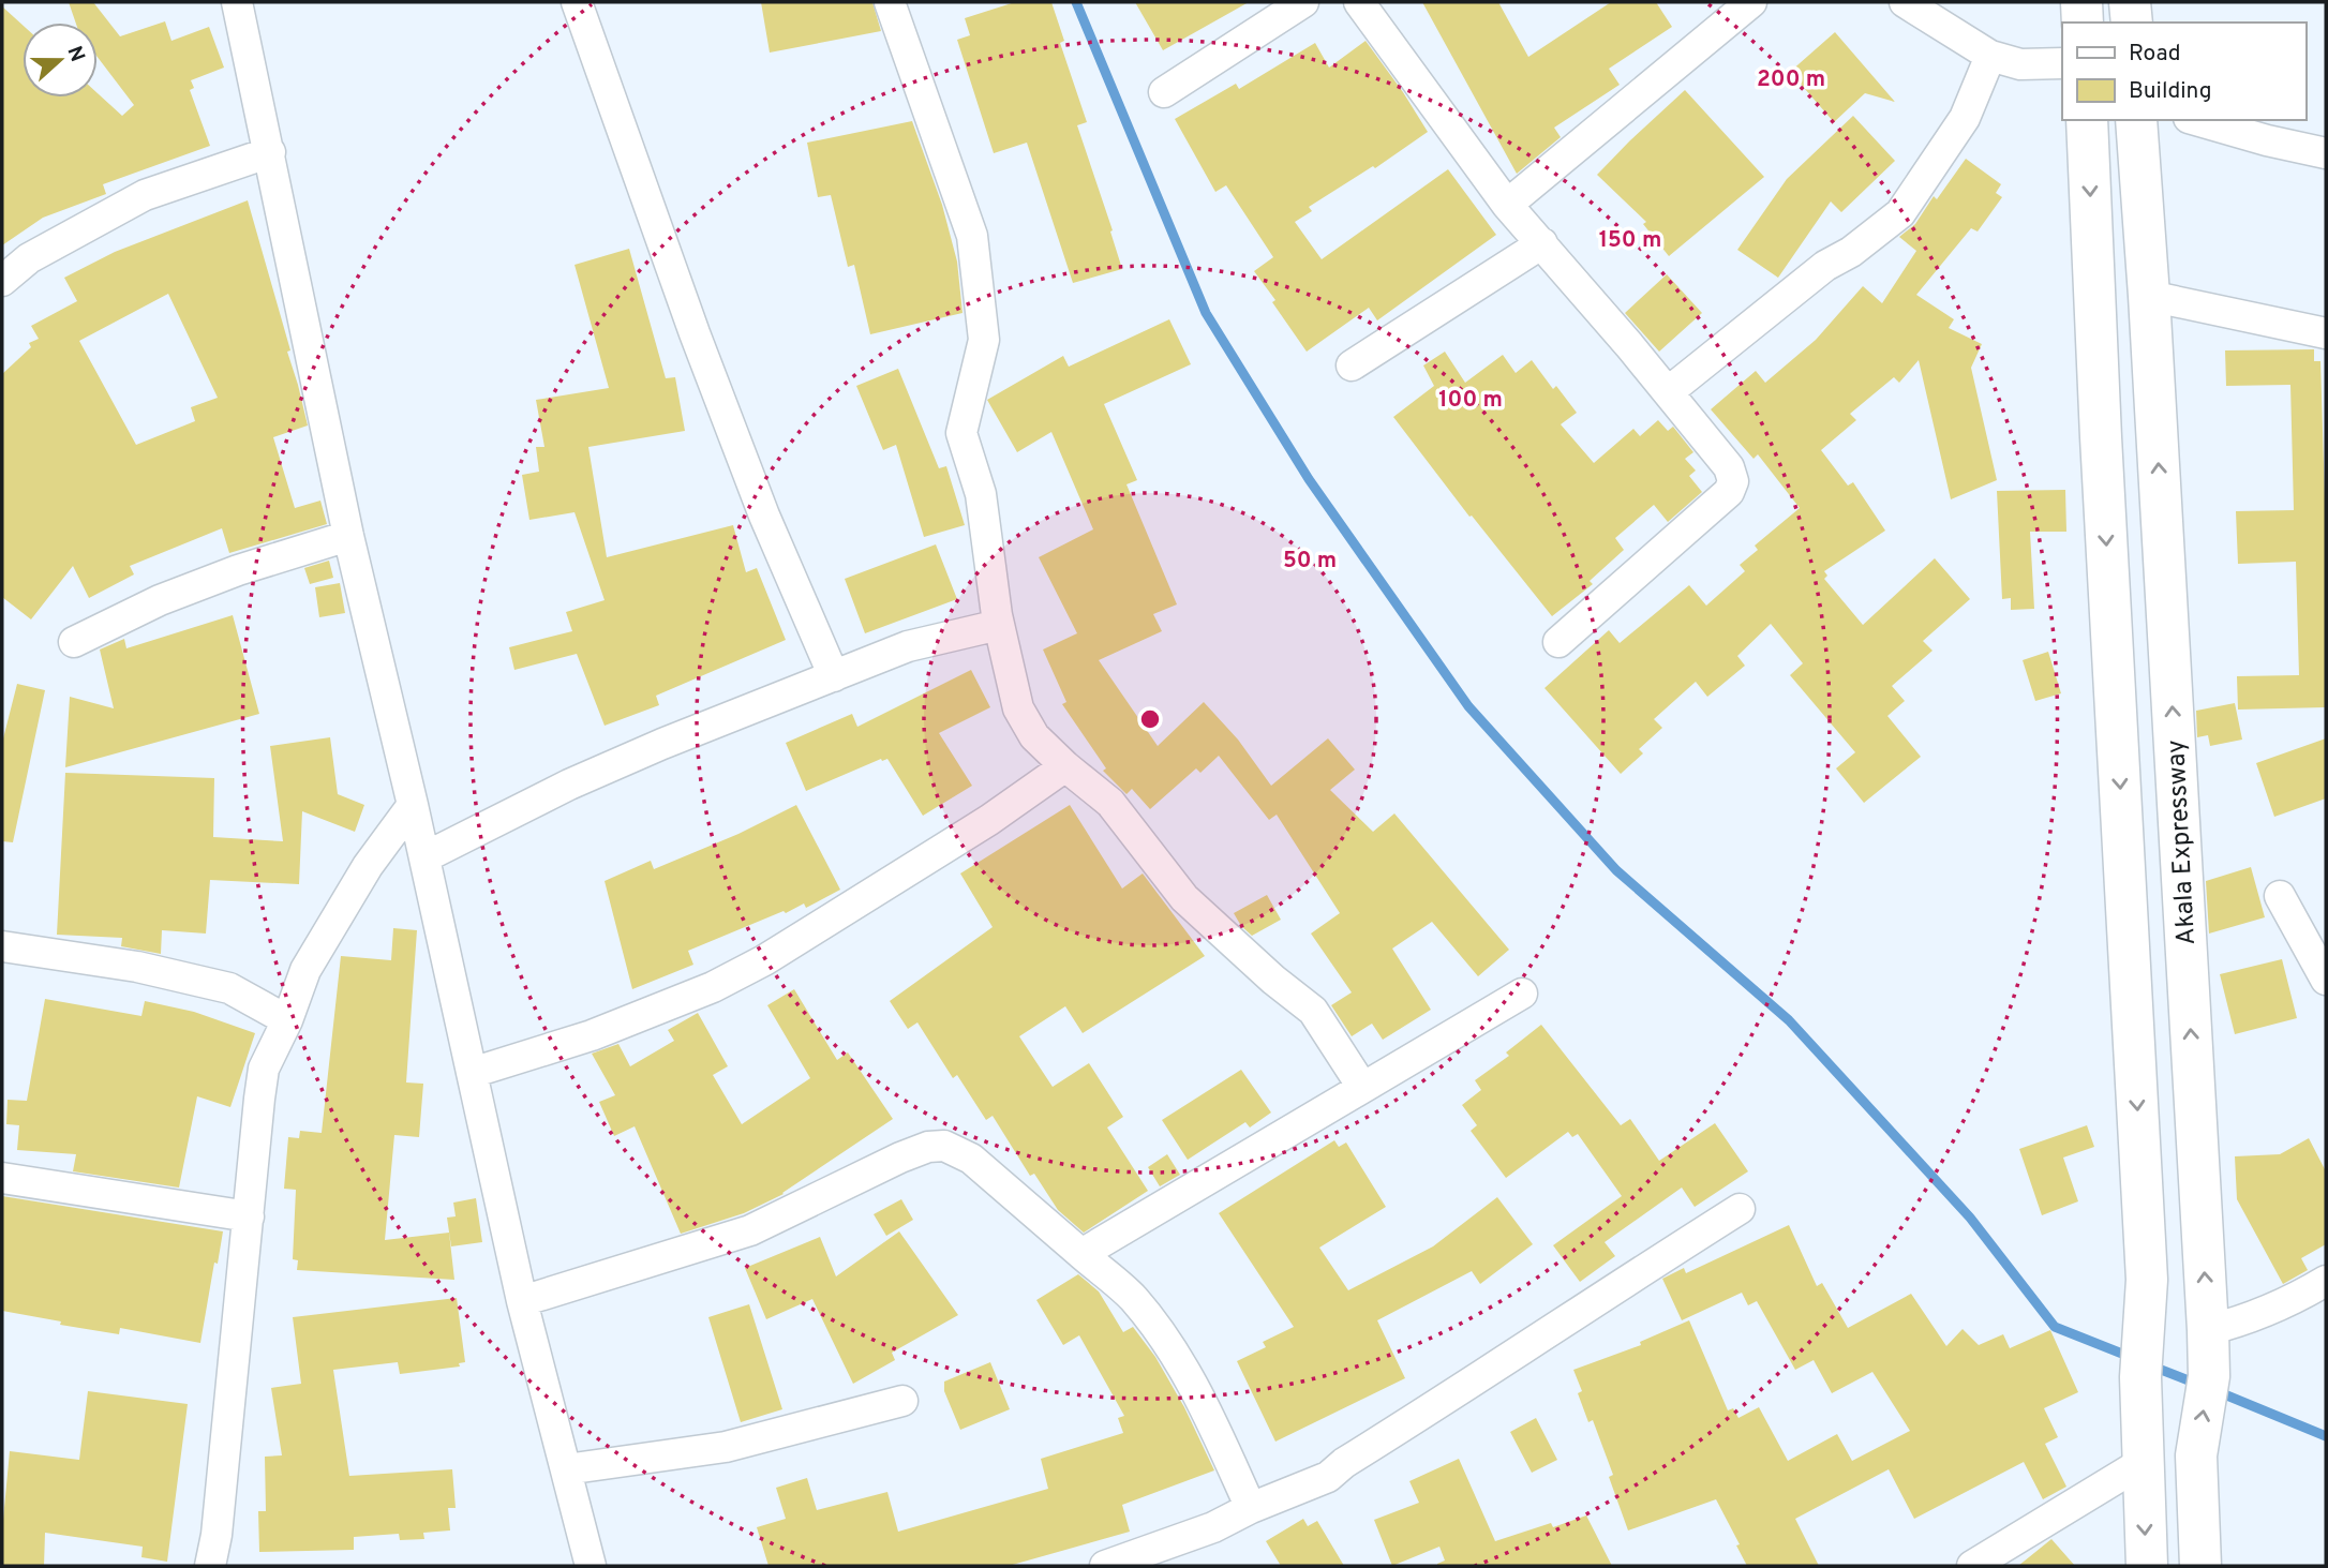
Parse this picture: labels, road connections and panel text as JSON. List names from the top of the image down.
{
  "streets": {
    "main road": ["Akala Expressway"]
  },
  "legend": ["Road", "Building"],
  "north": "right",
  "rings": [
    "200 m",
    "150 m",
    "100 m",
    "50 m"
  ]
}
